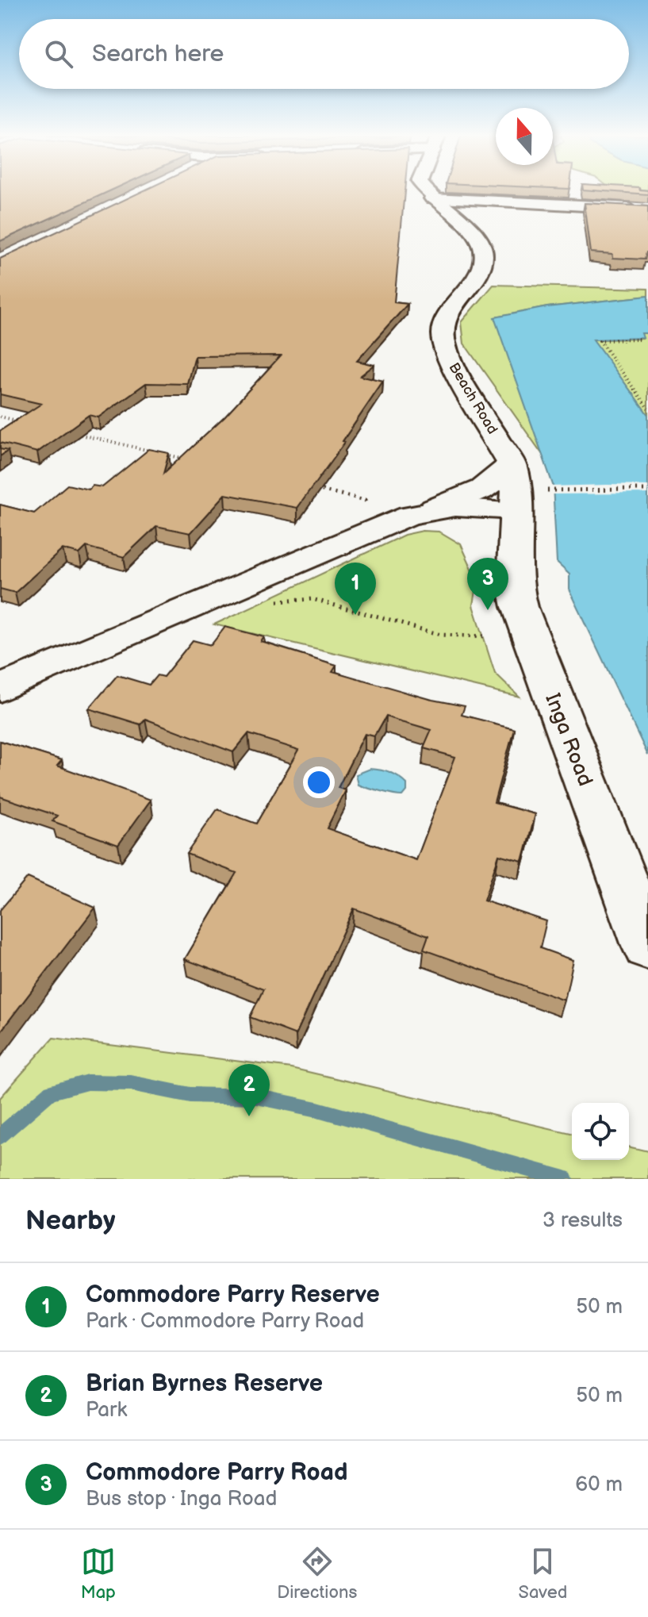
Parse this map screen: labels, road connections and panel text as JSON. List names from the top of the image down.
{
  "streets": {
    "main road": ["Beach Road", "Inga Road"]
  },
  "crossings": [
    ["Beach Road", "Inga Road"]
  ],
  "north": "top",
  "page": {
    "search": "Search here",
    "pins": ["3", "1", "2"],
    "heading": ["Nearby", "3 results"],
    "list": [
      {
        "mark": "1",
        "name": "Commodore Parry Reserve",
        "note": "Park · Commodore Parry Road",
        "value": "50 m"
      },
      {
        "mark": "2",
        "name": "Brian Byrnes Reserve",
        "note": "Park",
        "value": "50 m"
      },
      {
        "mark": "3",
        "name": "Commodore Parry Road",
        "note": "Bus stop · Inga Road",
        "value": "60 m"
      }
    ],
    "nav": ["Map", "Directions", "Saved"]
  }
}
